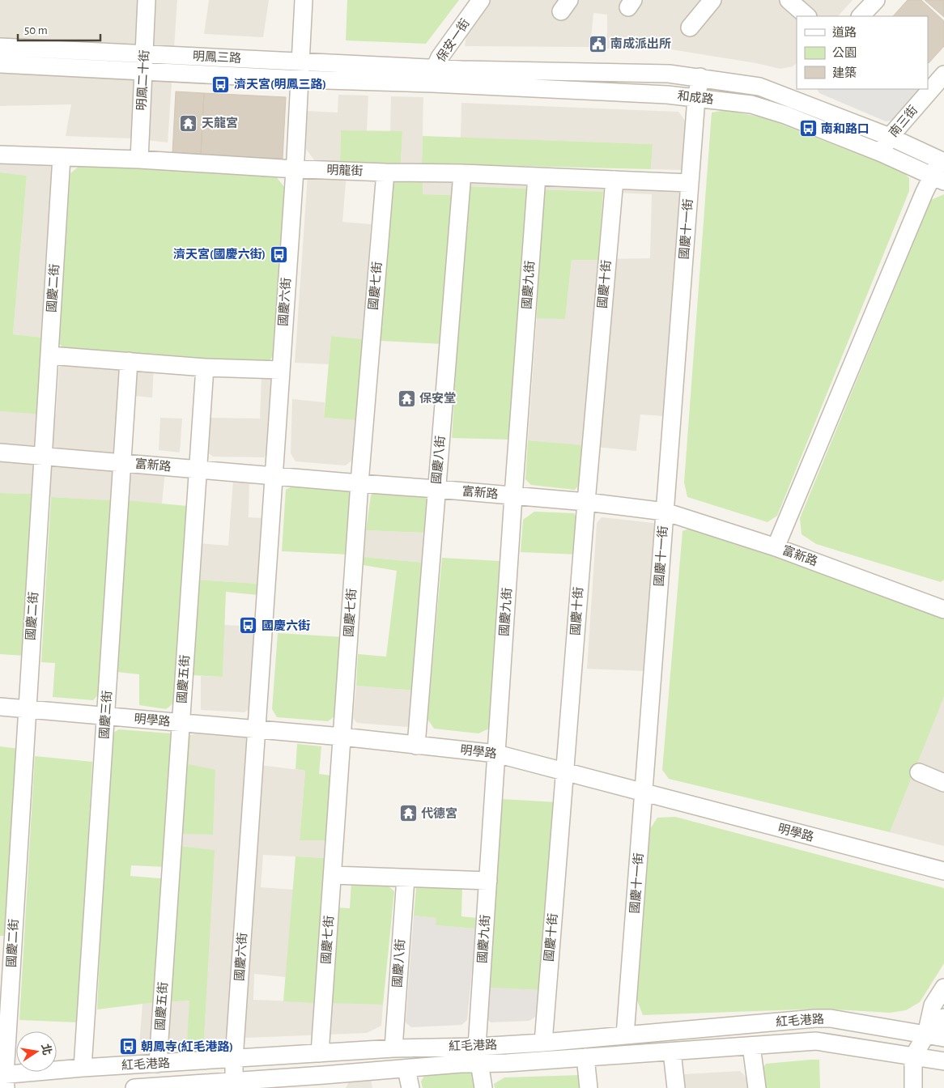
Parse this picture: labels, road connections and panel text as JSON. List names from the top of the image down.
{
  "streets": {
    "street": [
      "保安一街",
      "明鳳三路",
      "明鳳二十街",
      "和成路",
      "南三街",
      "明龍街",
      "國慶十一街",
      "國慶十街",
      "國慶九街",
      "國慶七街",
      "國慶二街",
      "國慶六街",
      "國慶八街",
      "富新路",
      "國慶五街",
      "國慶三街",
      "明學路",
      "紅毛港路"
    ]
  },
  "crossings": [
    ["保安一街", "明鳳三路"],
    ["保安一街", "和成路"],
    ["明鳳三路", "明鳳二十街"],
    ["明鳳三路", "和成路"],
    ["明鳳三路", "國慶六街"],
    ["明鳳二十街", "明龍街"],
    ["和成路", "南三街"],
    ["和成路", "國慶十一街"],
    ["明龍街", "國慶十一街"],
    ["明龍街", "國慶十街"],
    ["明龍街", "國慶九街"],
    ["明龍街", "國慶七街"],
    ["明龍街", "國慶二街"],
    ["明龍街", "國慶六街"],
    ["明龍街", "國慶八街"],
    ["國慶十一街", "富新路"],
    ["國慶十一街", "明學路"],
    ["國慶十一街", "紅毛港路"],
    ["國慶十街", "富新路"],
    ["國慶十街", "明學路"],
    ["國慶十街", "紅毛港路"],
    ["國慶九街", "富新路"],
    ["國慶九街", "明學路"],
    ["國慶九街", "紅毛港路"],
    ["國慶七街", "富新路"],
    ["國慶七街", "明學路"],
    ["國慶七街", "紅毛港路"],
    ["國慶二街", "富新路"],
    ["國慶二街", "明學路"],
    ["國慶二街", "紅毛港路"],
    ["國慶六街", "富新路"],
    ["國慶六街", "明學路"],
    ["國慶六街", "紅毛港路"],
    ["國慶八街", "富新路"],
    ["國慶八街", "明學路"],
    ["國慶八街", "紅毛港路"],
    ["富新路", "國慶五街"],
    ["富新路", "國慶三街"],
    ["國慶五街", "明學路"],
    ["國慶五街", "紅毛港路"],
    ["國慶三街", "明學路"],
    ["國慶三街", "紅毛港路"]
  ],
  "places": {
    "public building": ["南成派出所"],
    "bus stop": [
      "濟天宮(明鳳三路)",
      "南和路口",
      "濟天宮(國慶六街)",
      "國慶六街",
      "朝鳳寺(紅毛港路)"
    ],
    "temple": ["天龍宮", "保安堂", "代德宮"]
  },
  "legend": ["道路", "公園", "建築"],
  "scale_bar": "50 m",
  "north": "right"
}
